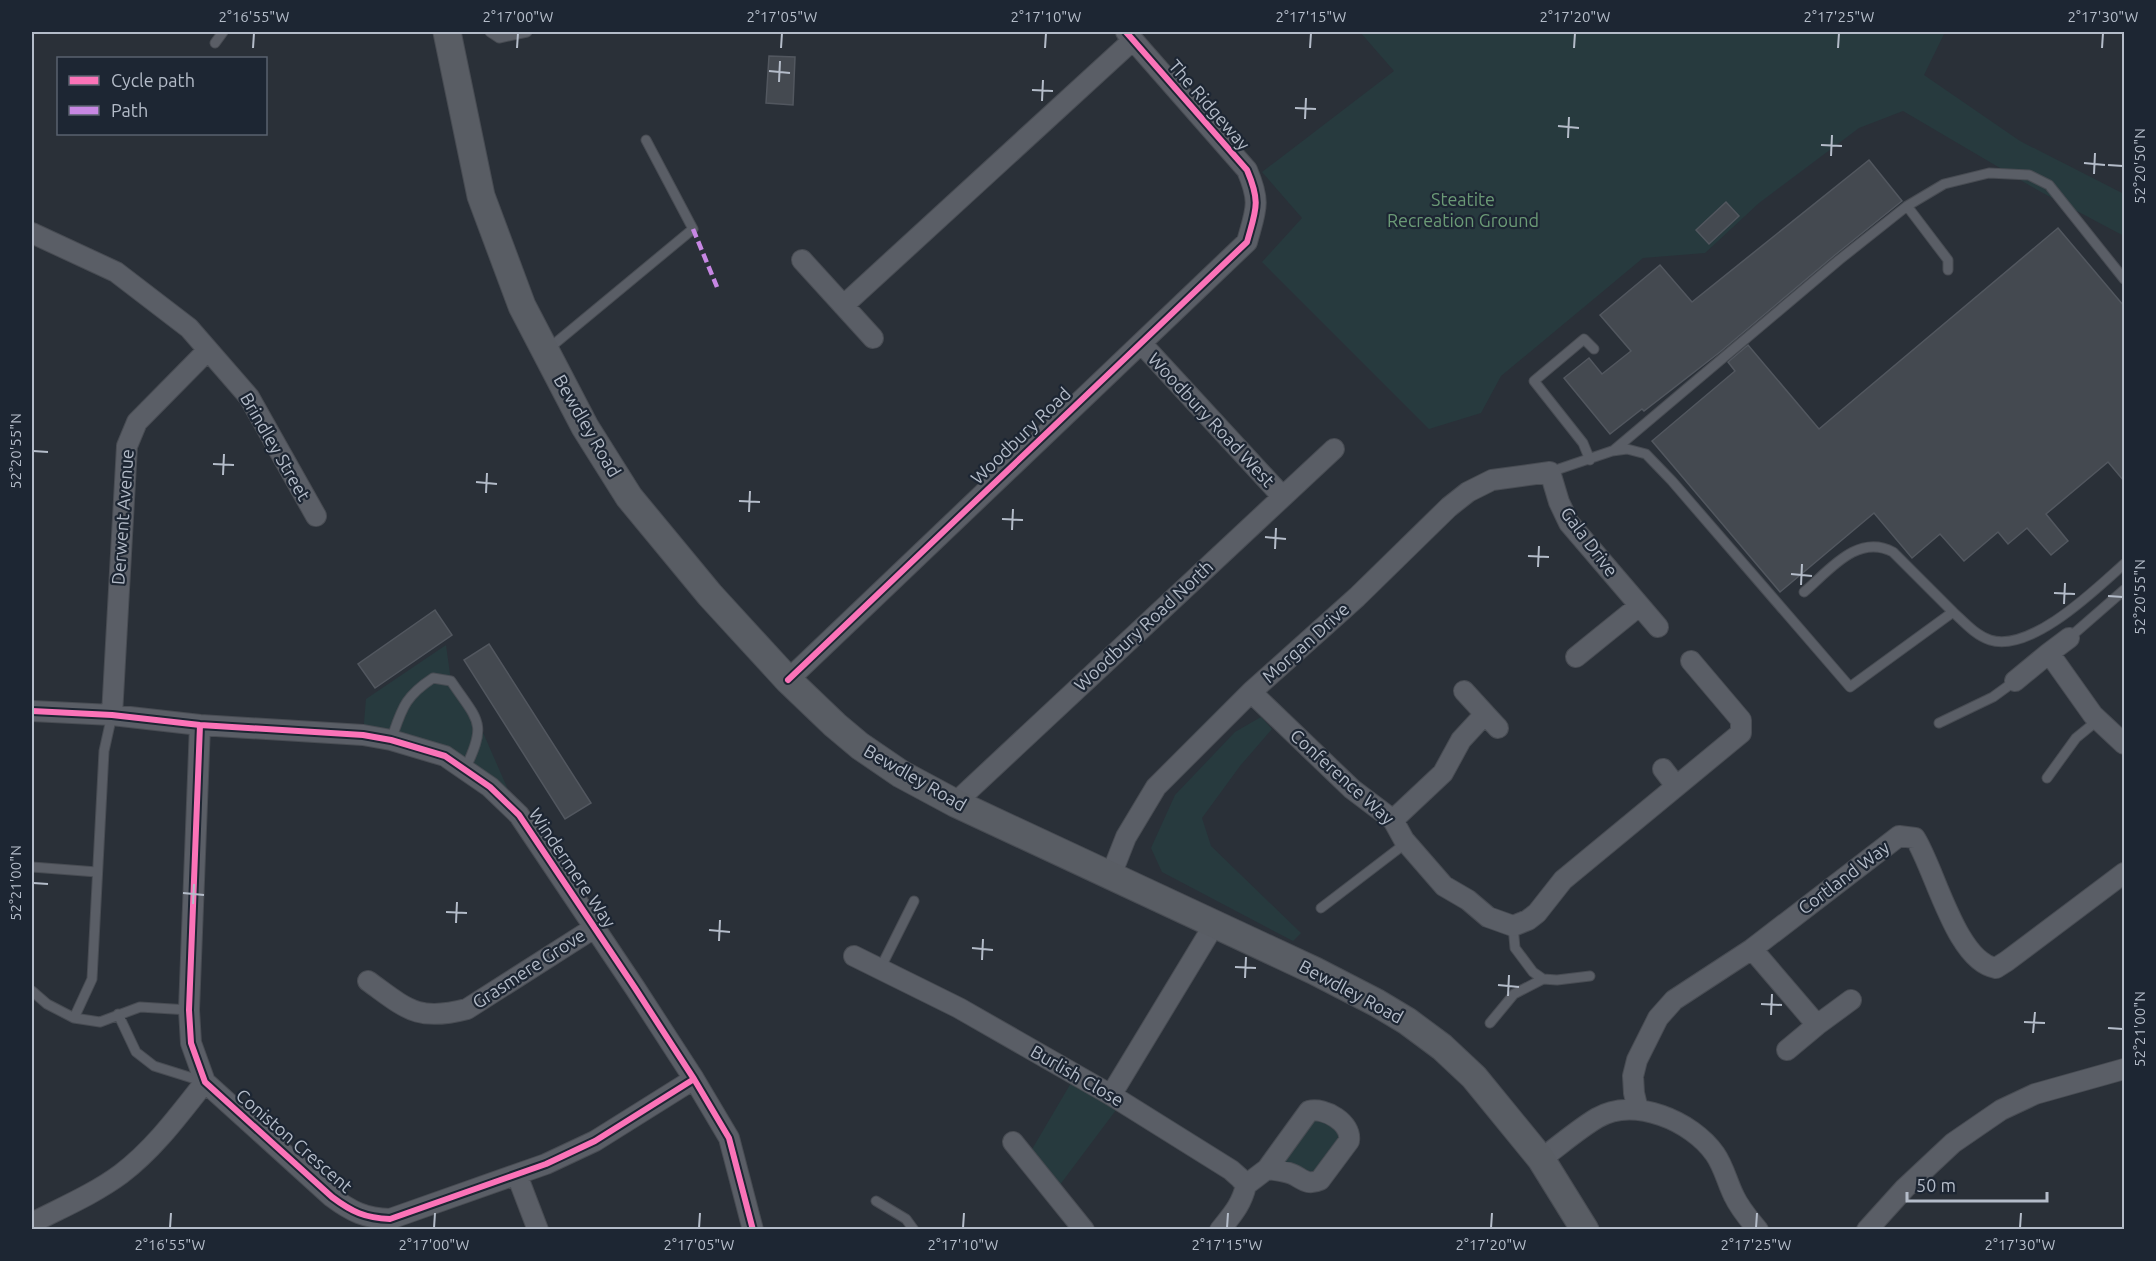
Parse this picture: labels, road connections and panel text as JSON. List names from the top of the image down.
{
  "streets": {
    "main road": ["Bewdley Road"],
    "street": [
      "The Ridgeway",
      "Woodbury Road West",
      "Woodbury Road",
      "Brindley Street",
      "Derwent Avenue",
      "Gala Drive",
      "Woodbury Road North",
      "Morgan Drive",
      "Conference Way",
      "Windermere Way",
      "Cortland Way",
      "Grasmere Grove",
      "Burlish Close",
      "Coniston Crescent"
    ]
  },
  "crossings": [
    ["The Ridgeway", "Woodbury Road"],
    ["Woodbury Road West", "Woodbury Road"],
    ["Woodbury Road West", "Woodbury Road North"],
    ["Bewdley Road", "Woodbury Road"],
    ["Bewdley Road", "Woodbury Road North"],
    ["Bewdley Road", "Morgan Drive"],
    ["Brindley Street", "Derwent Avenue"],
    ["Derwent Avenue", "Windermere Way"],
    ["Gala Drive", "Morgan Drive"],
    ["Morgan Drive", "Conference Way"],
    ["Windermere Way", "Grasmere Grove"],
    ["Windermere Way", "Coniston Crescent"]
  ],
  "parks": ["Steatite Recreation Ground"],
  "legend": ["Cycle path", "Path"],
  "scale_bar": "50 m",
  "coordinates": [
    "2°16'55\"W",
    "2°17'00\"W",
    "2°17'05\"W",
    "2°17'10\"W",
    "2°17'15\"W",
    "2°17'20\"W",
    "2°17'25\"W",
    "2°17'30\"W",
    "52°20'50\"N",
    "52°20'55\"N",
    "52°21'00\"N"
  ]
}
